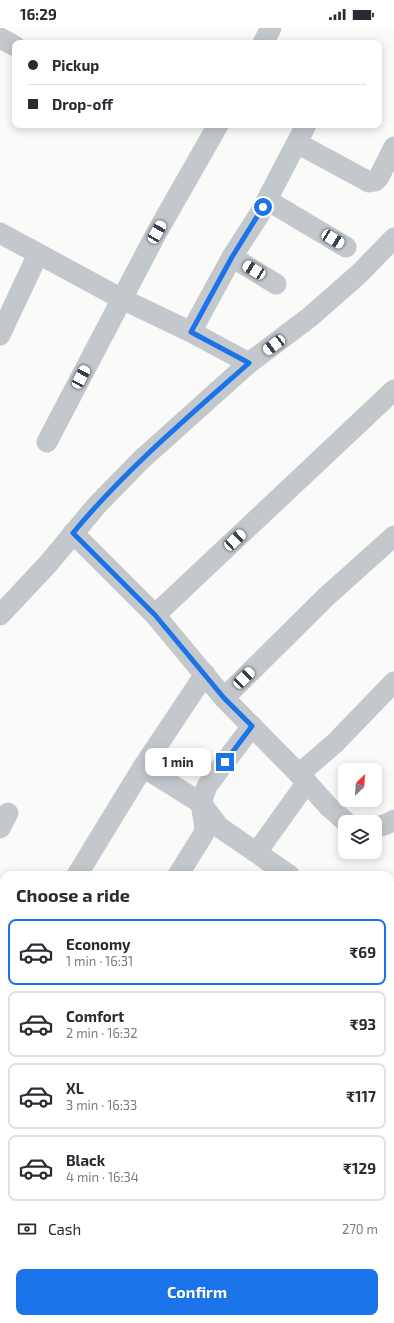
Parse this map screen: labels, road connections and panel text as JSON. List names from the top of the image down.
{
  "north": "top right",
  "page": {
    "status": "16:29",
    "banner": ["Pickup", "Drop-off"],
    "bubble": "1 min",
    "heading": "Choose a ride",
    "list": [
      {
        "name": "Economy",
        "note": "1 min · 16:31",
        "value": "₹69"
      },
      {
        "name": "Comfort",
        "note": "2 min · 16:32",
        "value": "₹93"
      },
      {
        "name": "XL",
        "note": "3 min · 16:33",
        "value": "₹117"
      },
      {
        "name": "Black",
        "note": "4 min · 16:34",
        "value": "₹129"
      }
    ],
    "pay": ["Cash", "270 m"],
    "buttons": "Confirm"
  }
}
